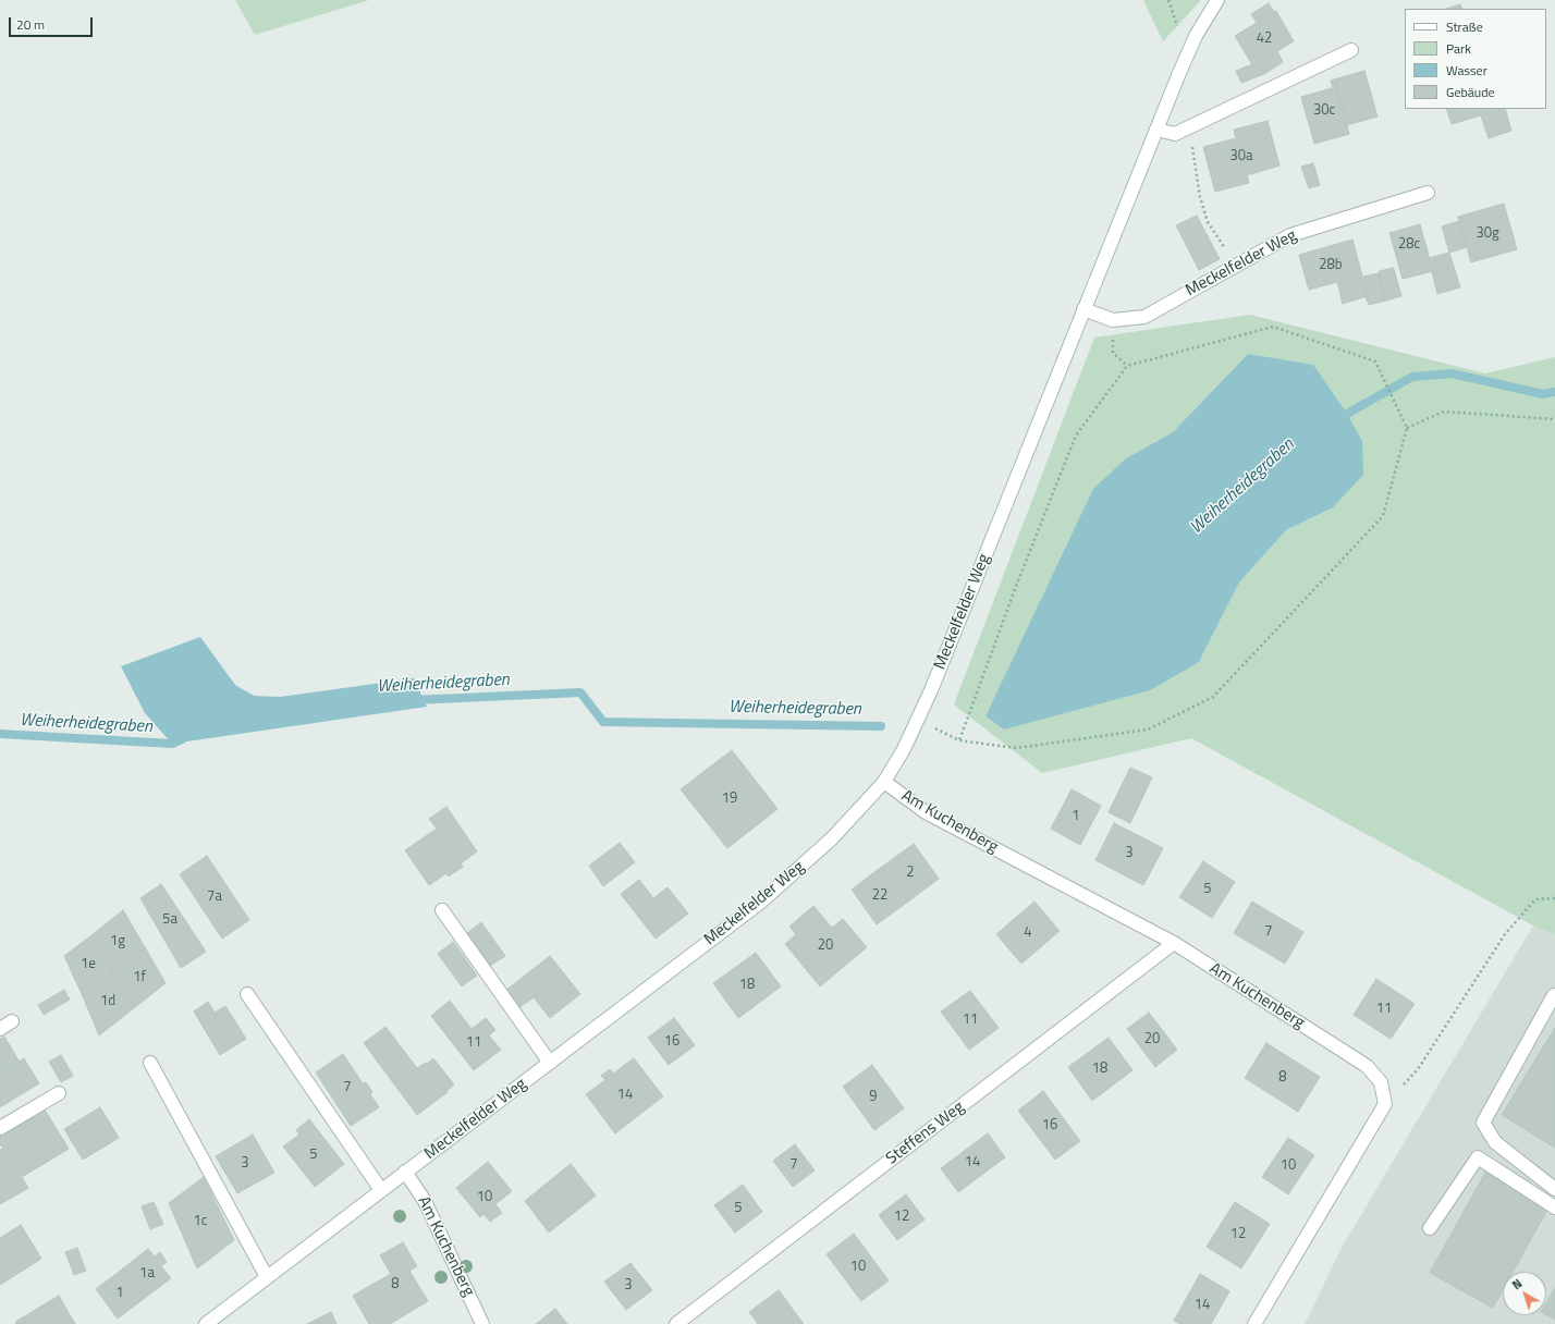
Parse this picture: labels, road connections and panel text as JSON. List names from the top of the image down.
{
  "streets": {
    "street": ["Meckelfelder Weg", "Am Kuchenberg", "Steffens Weg"]
  },
  "crossings": [
    ["Meckelfelder Weg", "Am Kuchenberg"],
    ["Am Kuchenberg", "Steffens Weg"]
  ],
  "water": ["Weiherheidegraben"],
  "house_numbers": [
    "42",
    "30c",
    "30a",
    "30g",
    "28c",
    "28b",
    "19",
    "1",
    "3",
    "2",
    "5",
    "22",
    "7a",
    "5a",
    "7",
    "4",
    "1g",
    "20",
    "1e",
    "1f",
    "18",
    "1d",
    "11",
    "11",
    "20",
    "16",
    "11",
    "18",
    "8",
    "7",
    "14",
    "9",
    "16",
    "5",
    "14",
    "3",
    "7",
    "10",
    "10",
    "5",
    "12",
    "1c",
    "12",
    "10",
    "1a",
    "8",
    "3",
    "1",
    "14"
  ],
  "legend": [
    "Straße",
    "Park",
    "Wasser",
    "Gebäude"
  ],
  "scale_bar": "20 m",
  "north": "top left"
}
